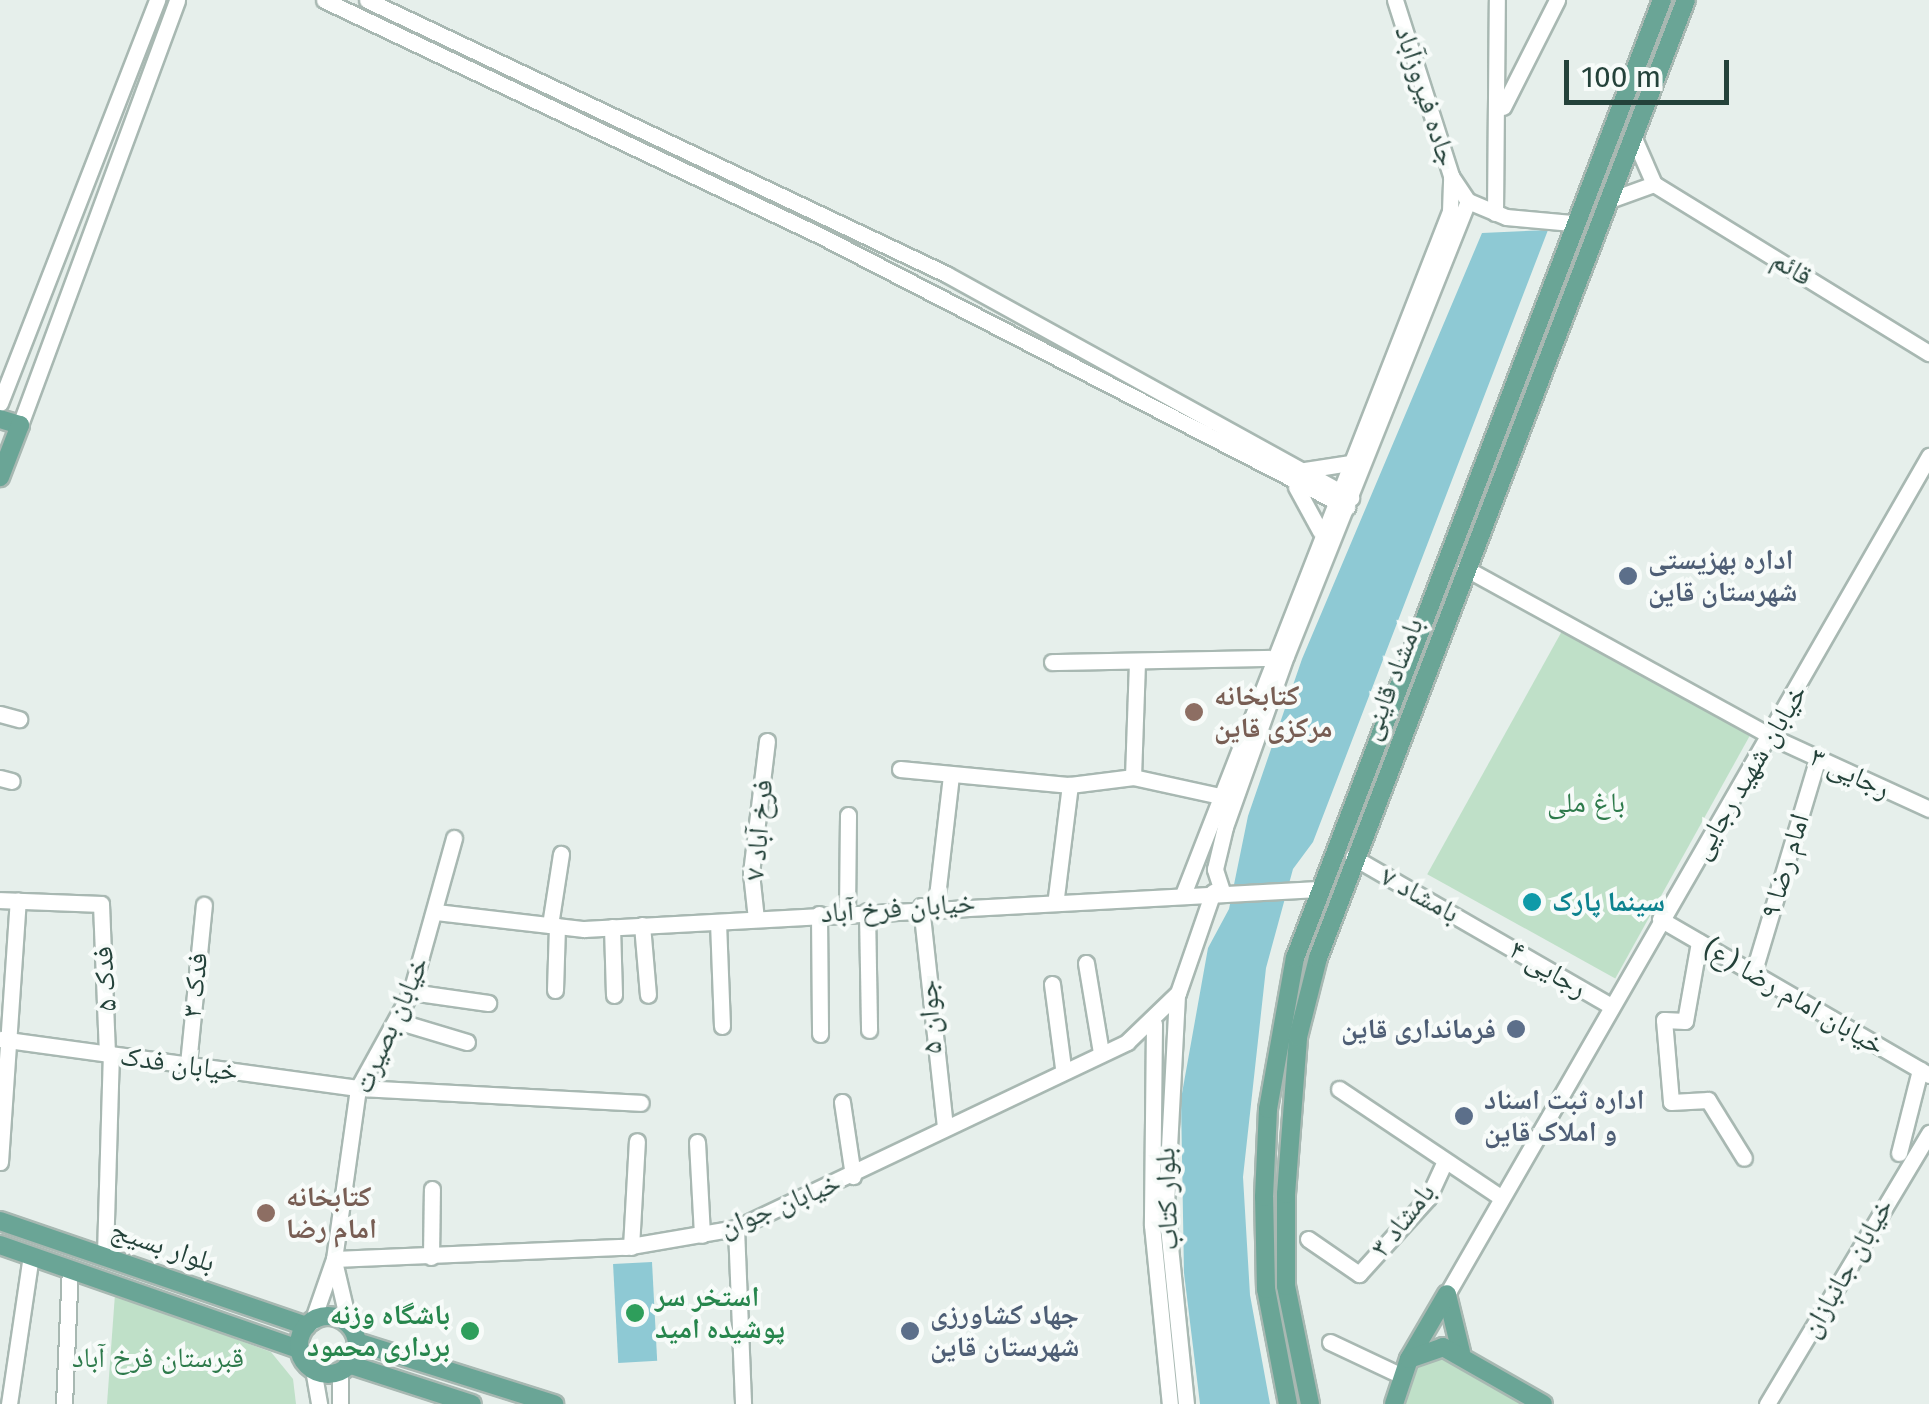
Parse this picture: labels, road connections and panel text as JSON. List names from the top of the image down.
{
  "streets": {
    "main road": ["بامشاد قاینی", "بلوار بسیج"],
    "street": [
      "جاده فیروزآباد",
      "قائم",
      "خیابان شهید رجایی",
      "رجایی ۳",
      "فرخ آباد ۷",
      "امام رضا ۹",
      "بامشاد ۷",
      "خیابان فرخ آباد",
      "رجایی ۴",
      "فدک ۵",
      "فدک ۳",
      "خیابان امام رضا (ع)",
      "جوان ۵",
      "خیابان بصیرت",
      "خیابان فدک",
      "بلوار کتاب",
      "خیابان جوان",
      "بامشاد ۳",
      "خیابان جانبازان"
    ]
  },
  "crossings": [
    ["جاده فیروزآباد", "بامشاد قاینی"],
    ["بامشاد قاینی", "رجایی ۳"],
    ["بامشاد قاینی", "بامشاد ۷"],
    ["بامشاد قاینی", "خیابان فرخ آباد"],
    ["خیابان شهید رجایی", "رجایی ۳"],
    ["خیابان شهید رجایی", "رجایی ۴"],
    ["خیابان شهید رجایی", "خیابان امام رضا (ع)"],
    ["رجایی ۳", "امام رضا ۹"],
    ["فرخ آباد ۷", "خیابان فرخ آباد"],
    ["امام رضا ۹", "خیابان امام رضا (ع)"],
    ["بامشاد ۷", "رجایی ۴"],
    ["خیابان فرخ آباد", "جوان ۵"],
    ["خیابان فرخ آباد", "خیابان بصیرت"],
    ["فدک ۵", "خیابان فدک"],
    ["فدک ۵", "بلوار بسیج"],
    ["فدک ۳", "خیابان فدک"],
    ["جوان ۵", "خیابان جوان"],
    ["خیابان بصیرت", "خیابان فدک"],
    ["خیابان بصیرت", "خیابان جوان"],
    ["بلوار کتاب", "خیابان جوان"]
  ],
  "parks": ["باغ ملی", "قبرستان فرخ آباد"],
  "places": [
    "اداره بهزیستی شهرستان قاین",
    "کتابخانه مرکزی قاین",
    "سینما پارک",
    "فرمانداری قاین",
    "اداره ثبت اسناد و املاک قاین",
    "کتابخانه امام رضا",
    "استخر سر پوشیده امید",
    "باشگاه وزنه برداری محمود",
    "جهاد کشاورزی شهرستان قاین"
  ],
  "scale_bar": "100 m"
}
